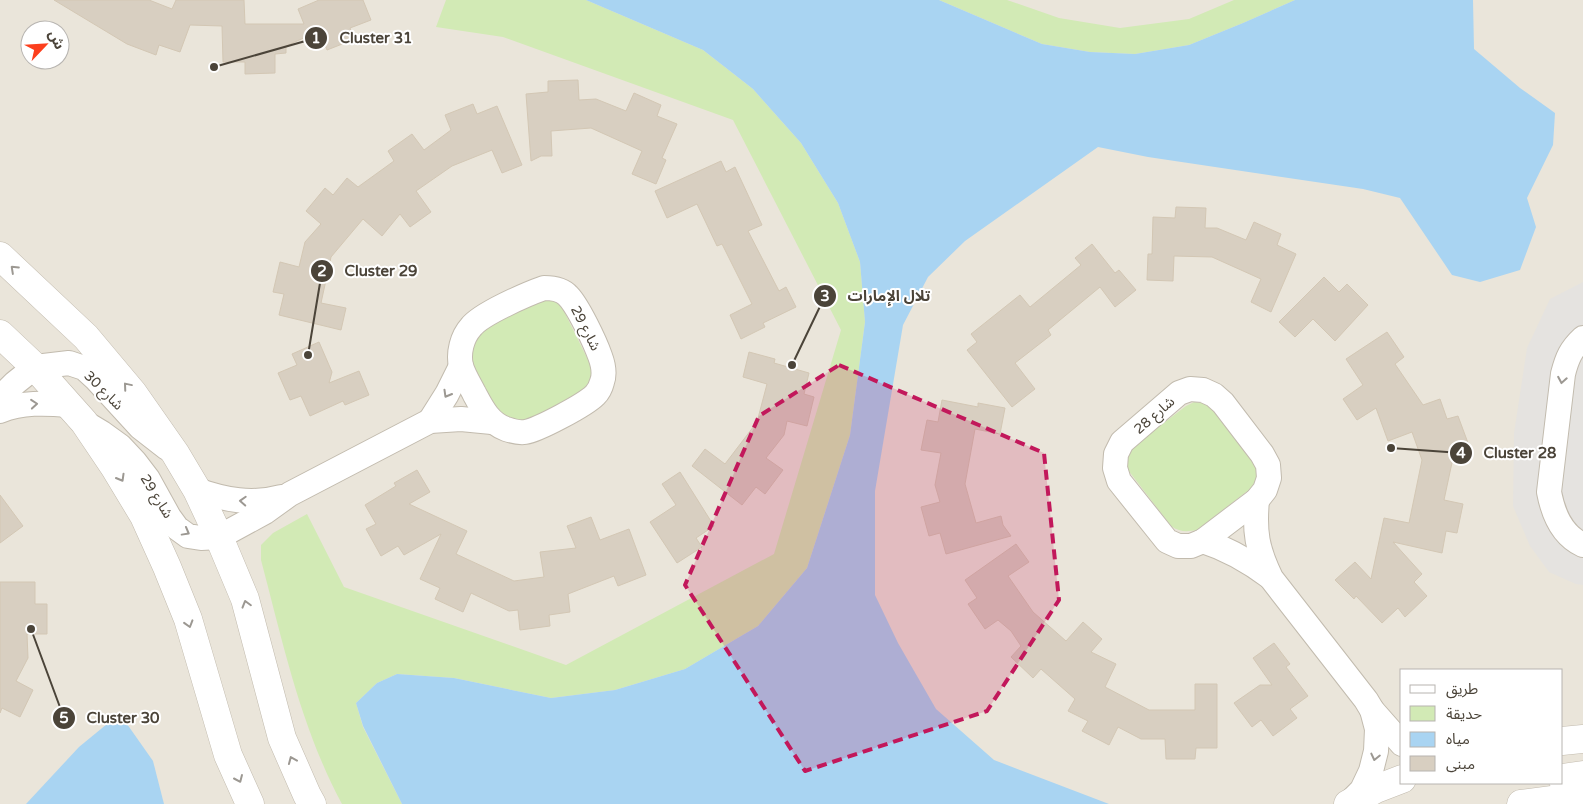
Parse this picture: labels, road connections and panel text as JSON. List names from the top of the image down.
{
  "streets": {
    "street": ["شارع 29", "شارع 30", "شارع 28"]
  },
  "places": [
    "Cluster 31",
    "Cluster 29",
    "تلال الإمارات",
    "Cluster 28",
    "Cluster 30"
  ],
  "legend": [
    "طريق",
    "حديقة",
    "مياه",
    "مبنى"
  ],
  "north": "top right"
}
